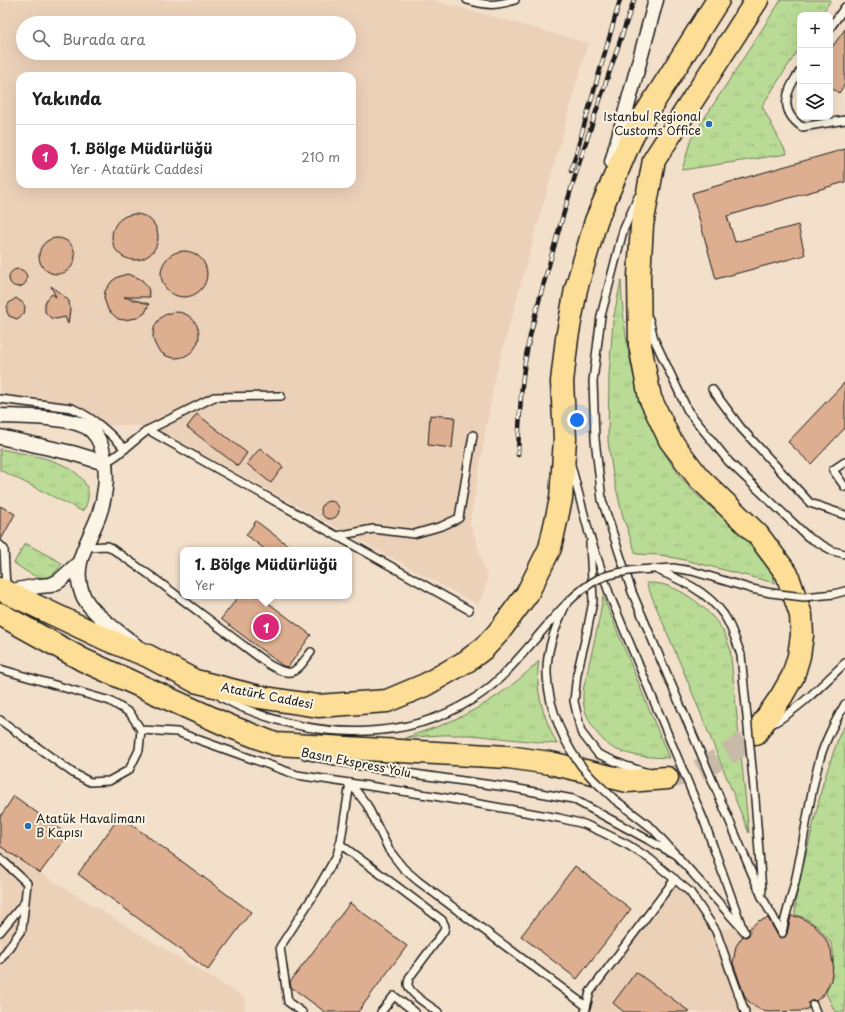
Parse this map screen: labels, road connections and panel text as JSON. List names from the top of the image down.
{
  "streets": {
    "main road": ["Atatürk Caddesi", "Basın Ekspress Yolu"]
  },
  "places": ["Istanbul Regional Customs Office", "Atatük Havalimanı B Kapısı"],
  "page": {
    "map_buttons": ["+", "−"],
    "search": "Burada ara",
    "heading": "Yakında",
    "list": [
      {
        "mark": "1",
        "name": "1. Bölge Müdürlüğü",
        "note": "Yer · Atatürk Caddesi",
        "value": "210 m"
      }
    ],
    "popup": ["1. Bölge Müdürlüğü", "Yer"],
    "pins": "1"
  }
}
